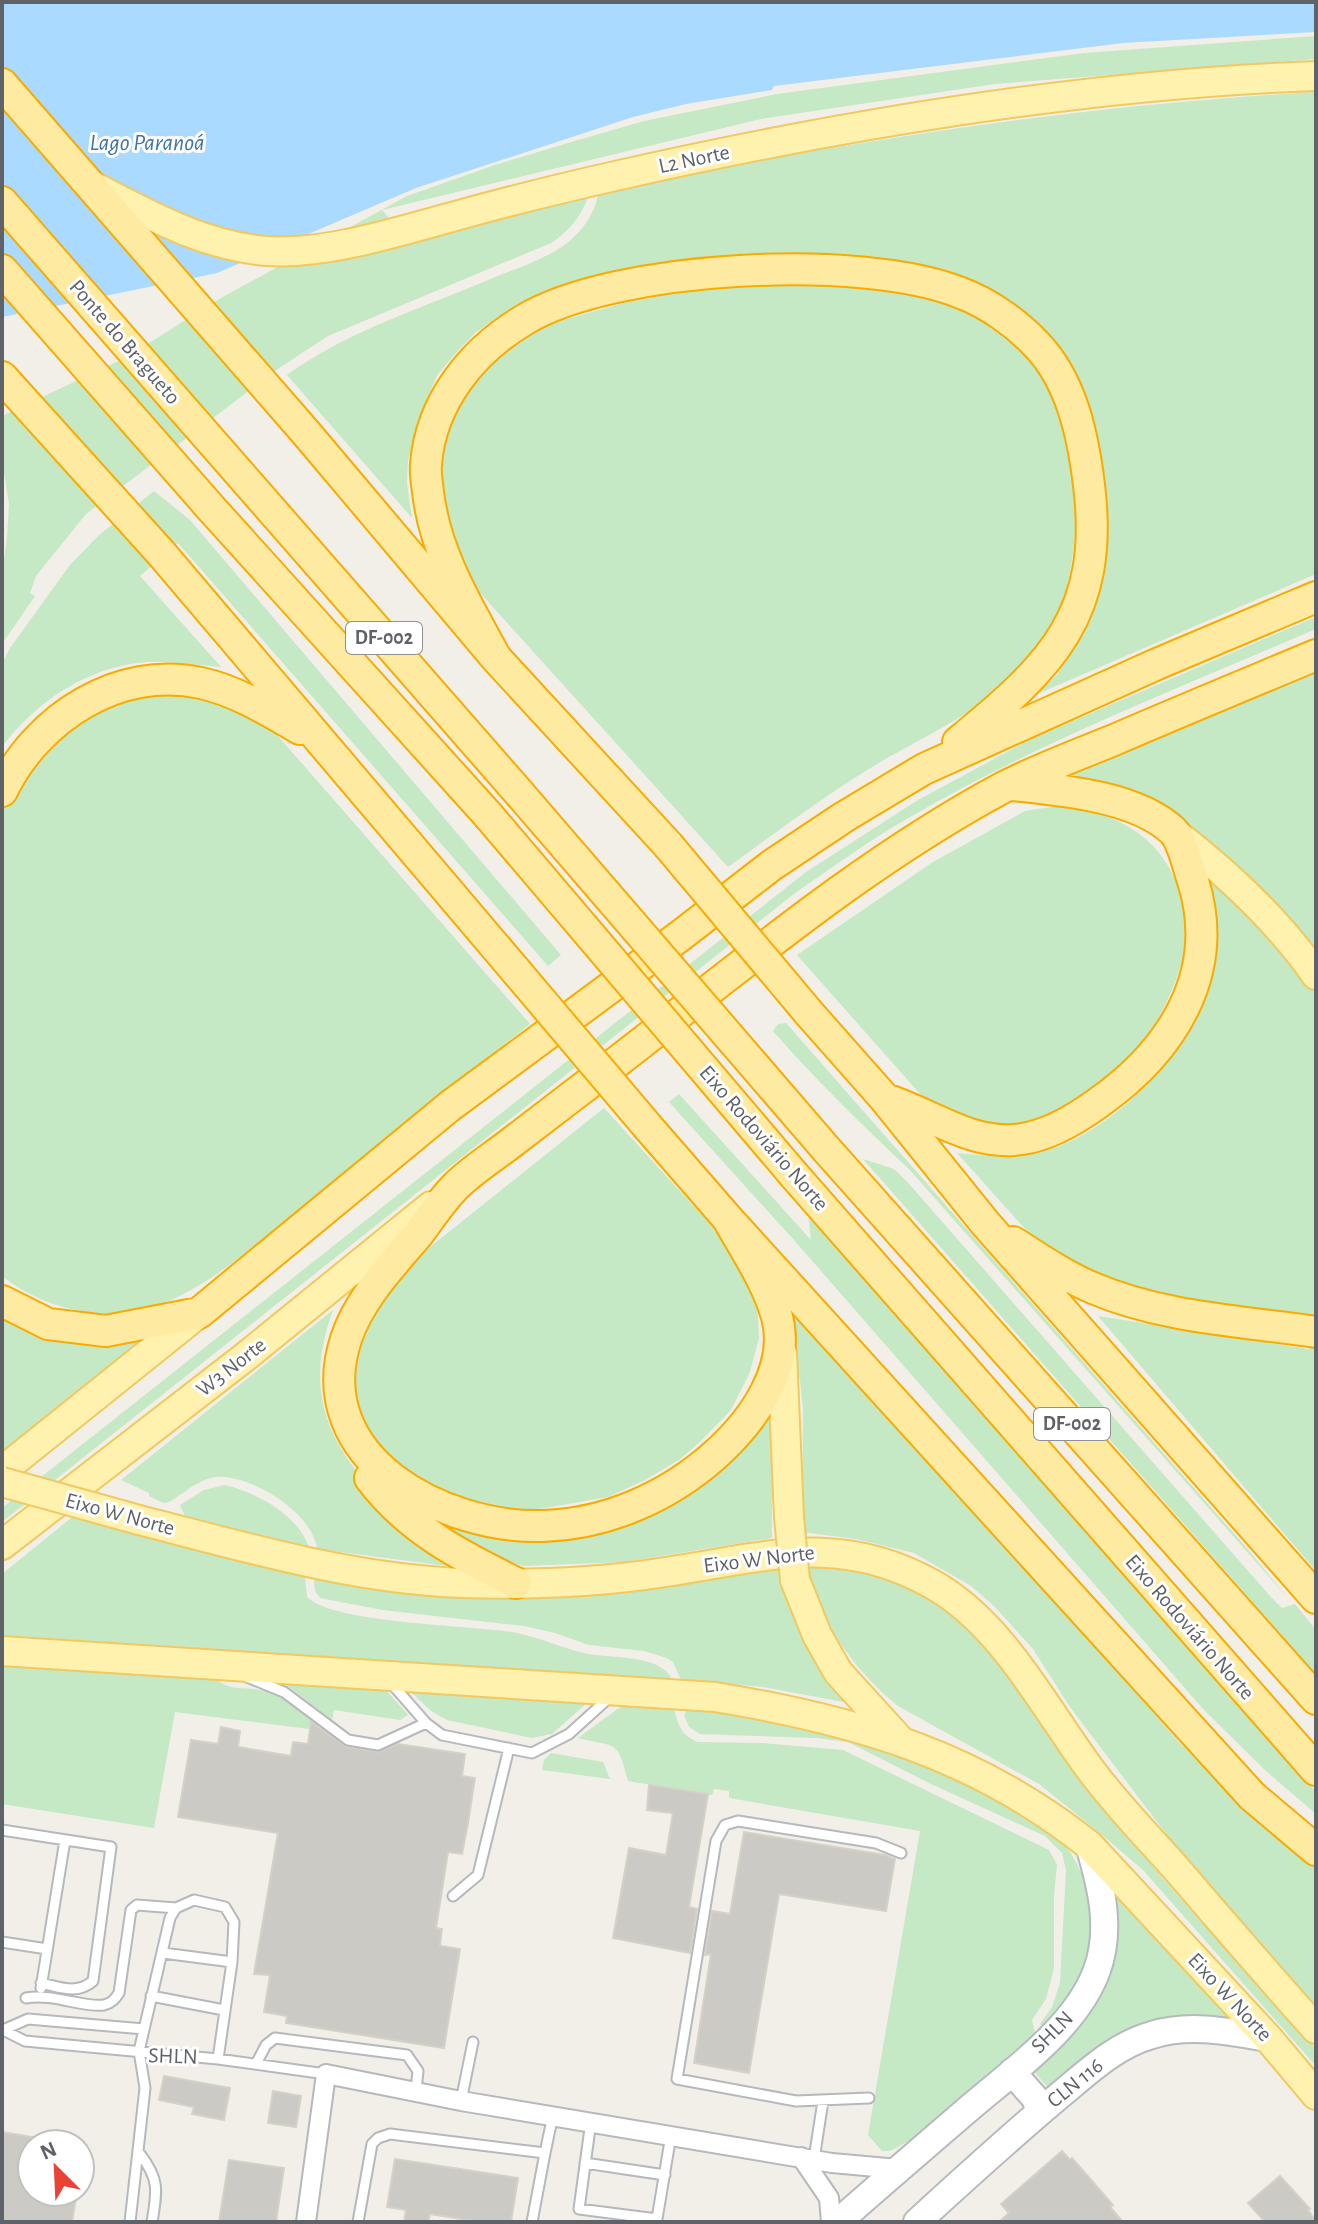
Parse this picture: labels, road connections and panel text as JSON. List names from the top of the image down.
{
  "streets": {
    "highway": ["Ponte do Bragueto", "DF-002", "Eixo Rodoviário Norte"],
    "main road": [
      "L2 Norte",
      "W3 Norte",
      "Eixo W Norte",
      "SHLN",
      "CLN 116"
    ]
  },
  "crossings": [
    ["Ponte do Bragueto", "Eixo Rodoviário Norte"],
    ["Eixo W Norte", "SHLN"],
    ["Eixo W Norte", "CLN 116"]
  ],
  "water": ["Lago Paranoá"],
  "north": "top left"
}
